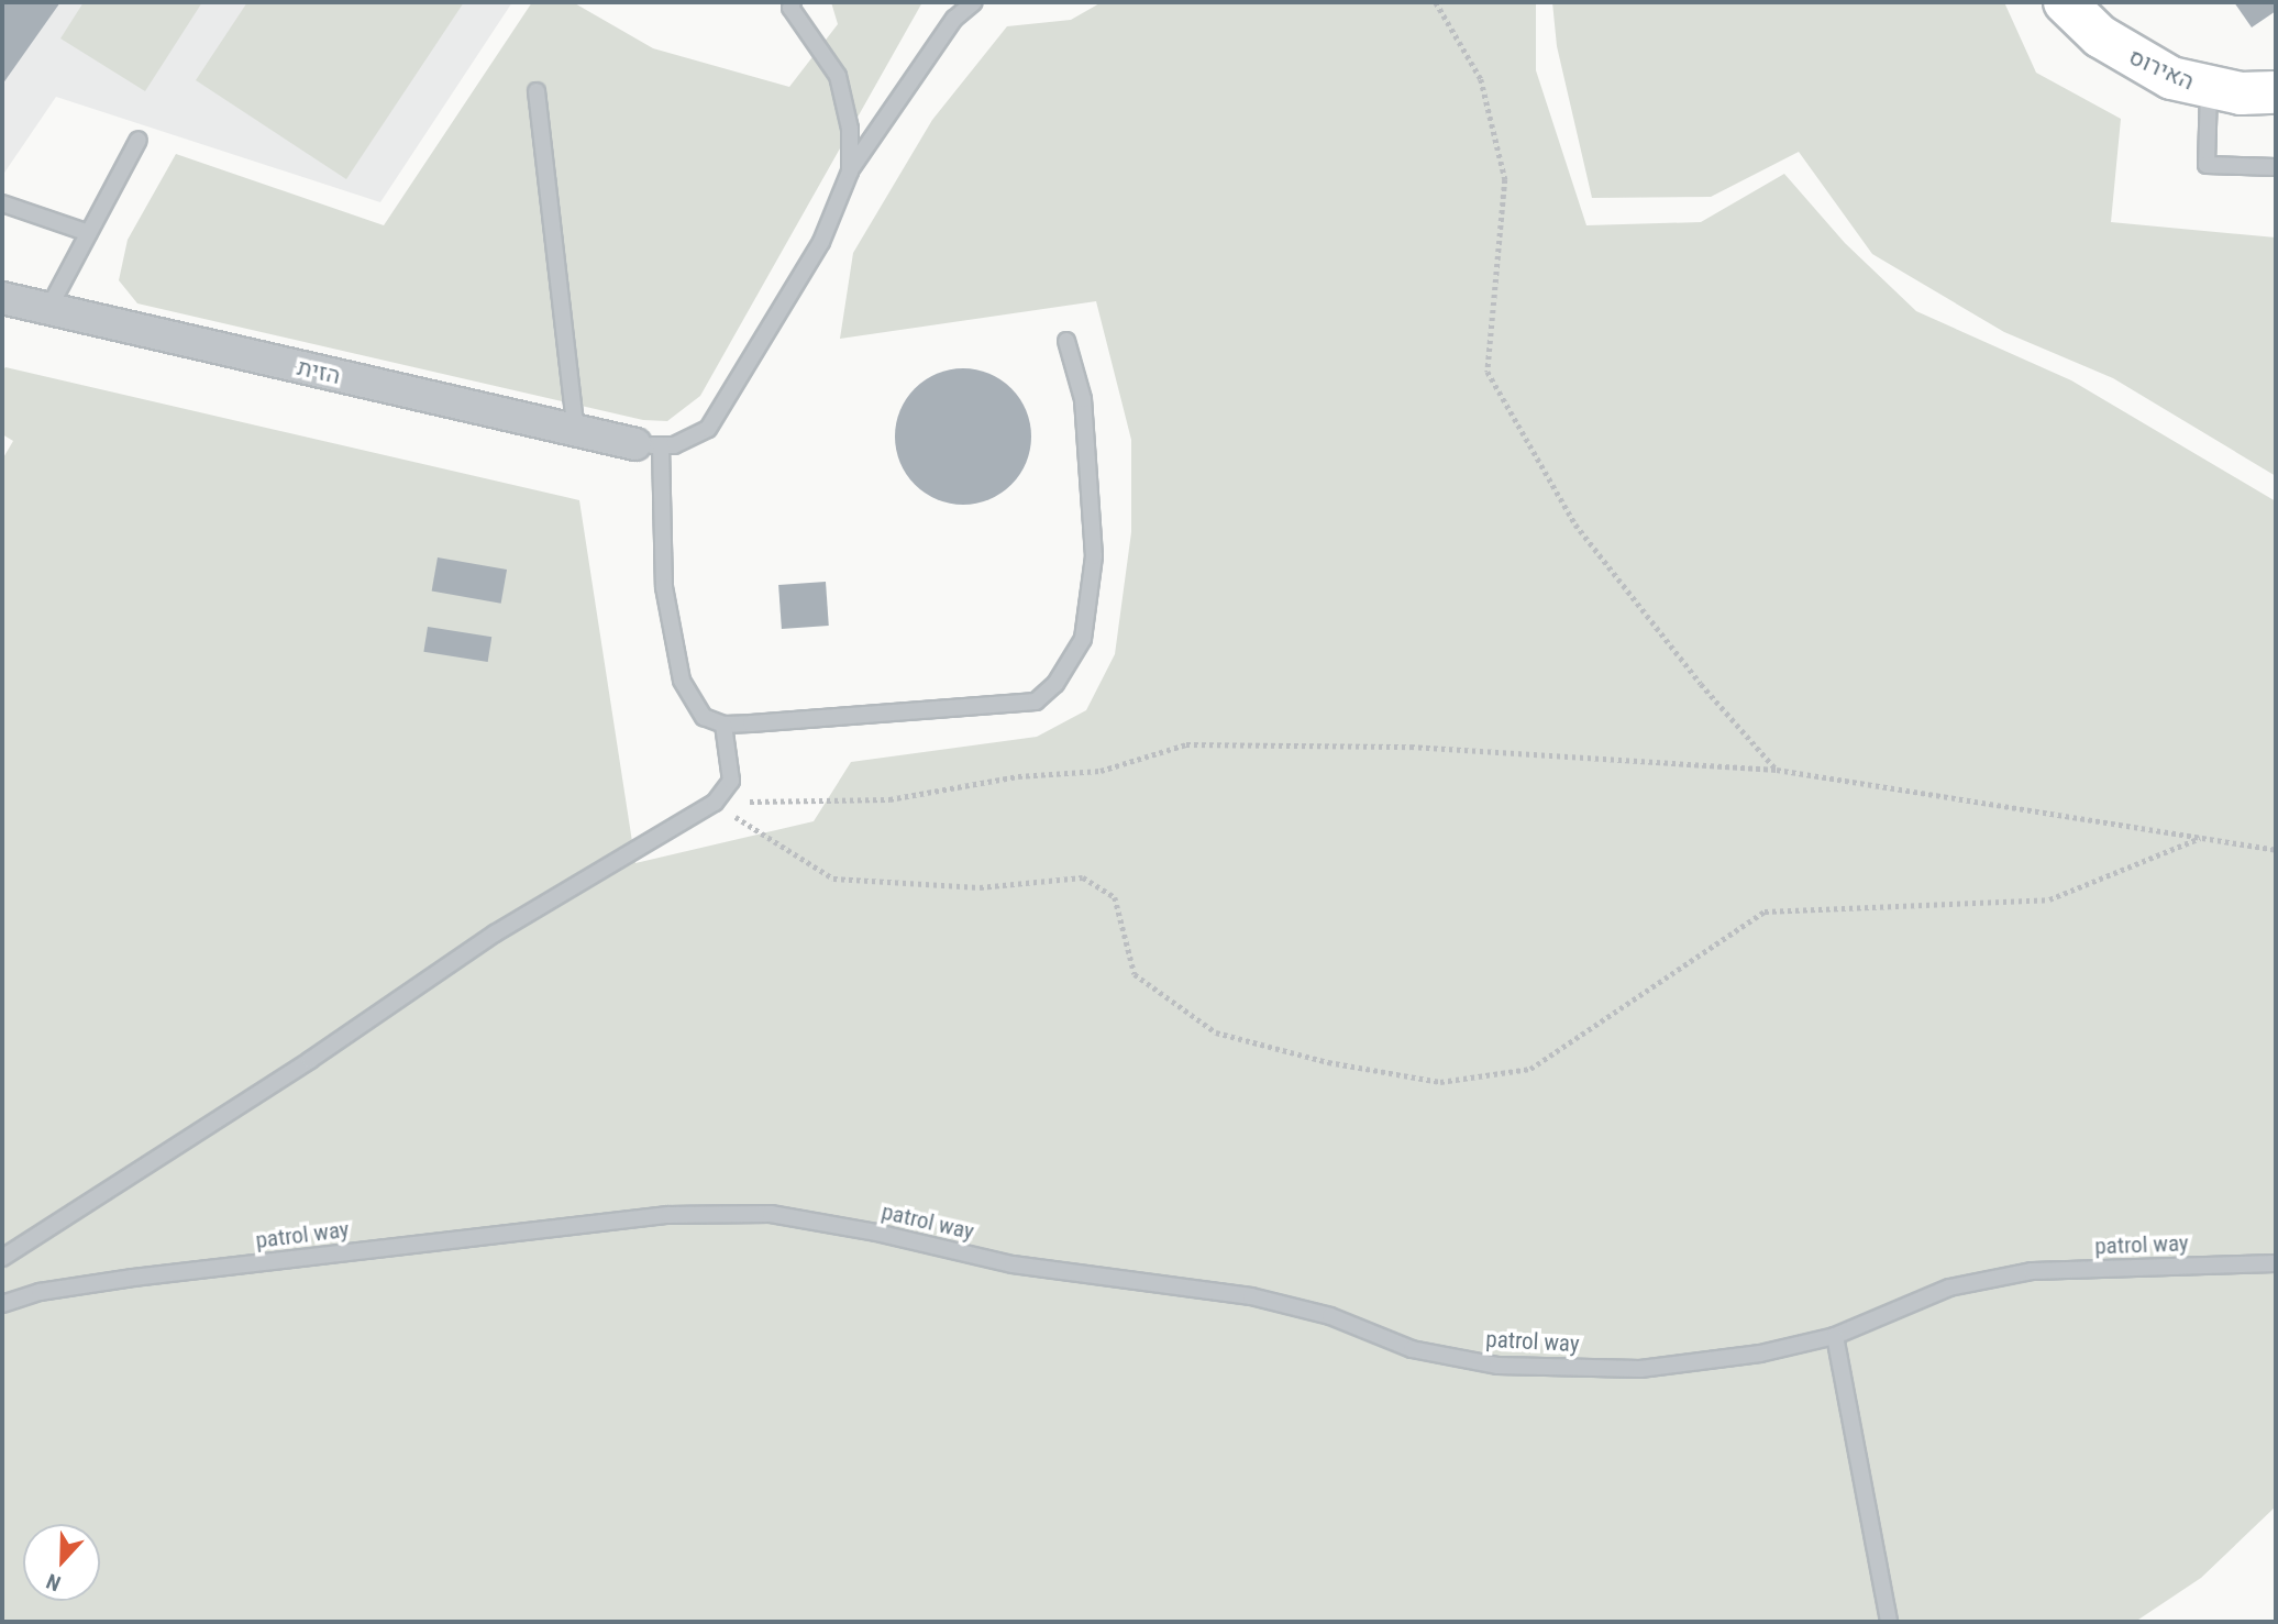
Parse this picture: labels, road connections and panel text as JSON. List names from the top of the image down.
{
  "streets": {
    "street": ["האירוס", "הזית"],
    "lane": ["patrol way"]
  },
  "north": "bottom"
}
